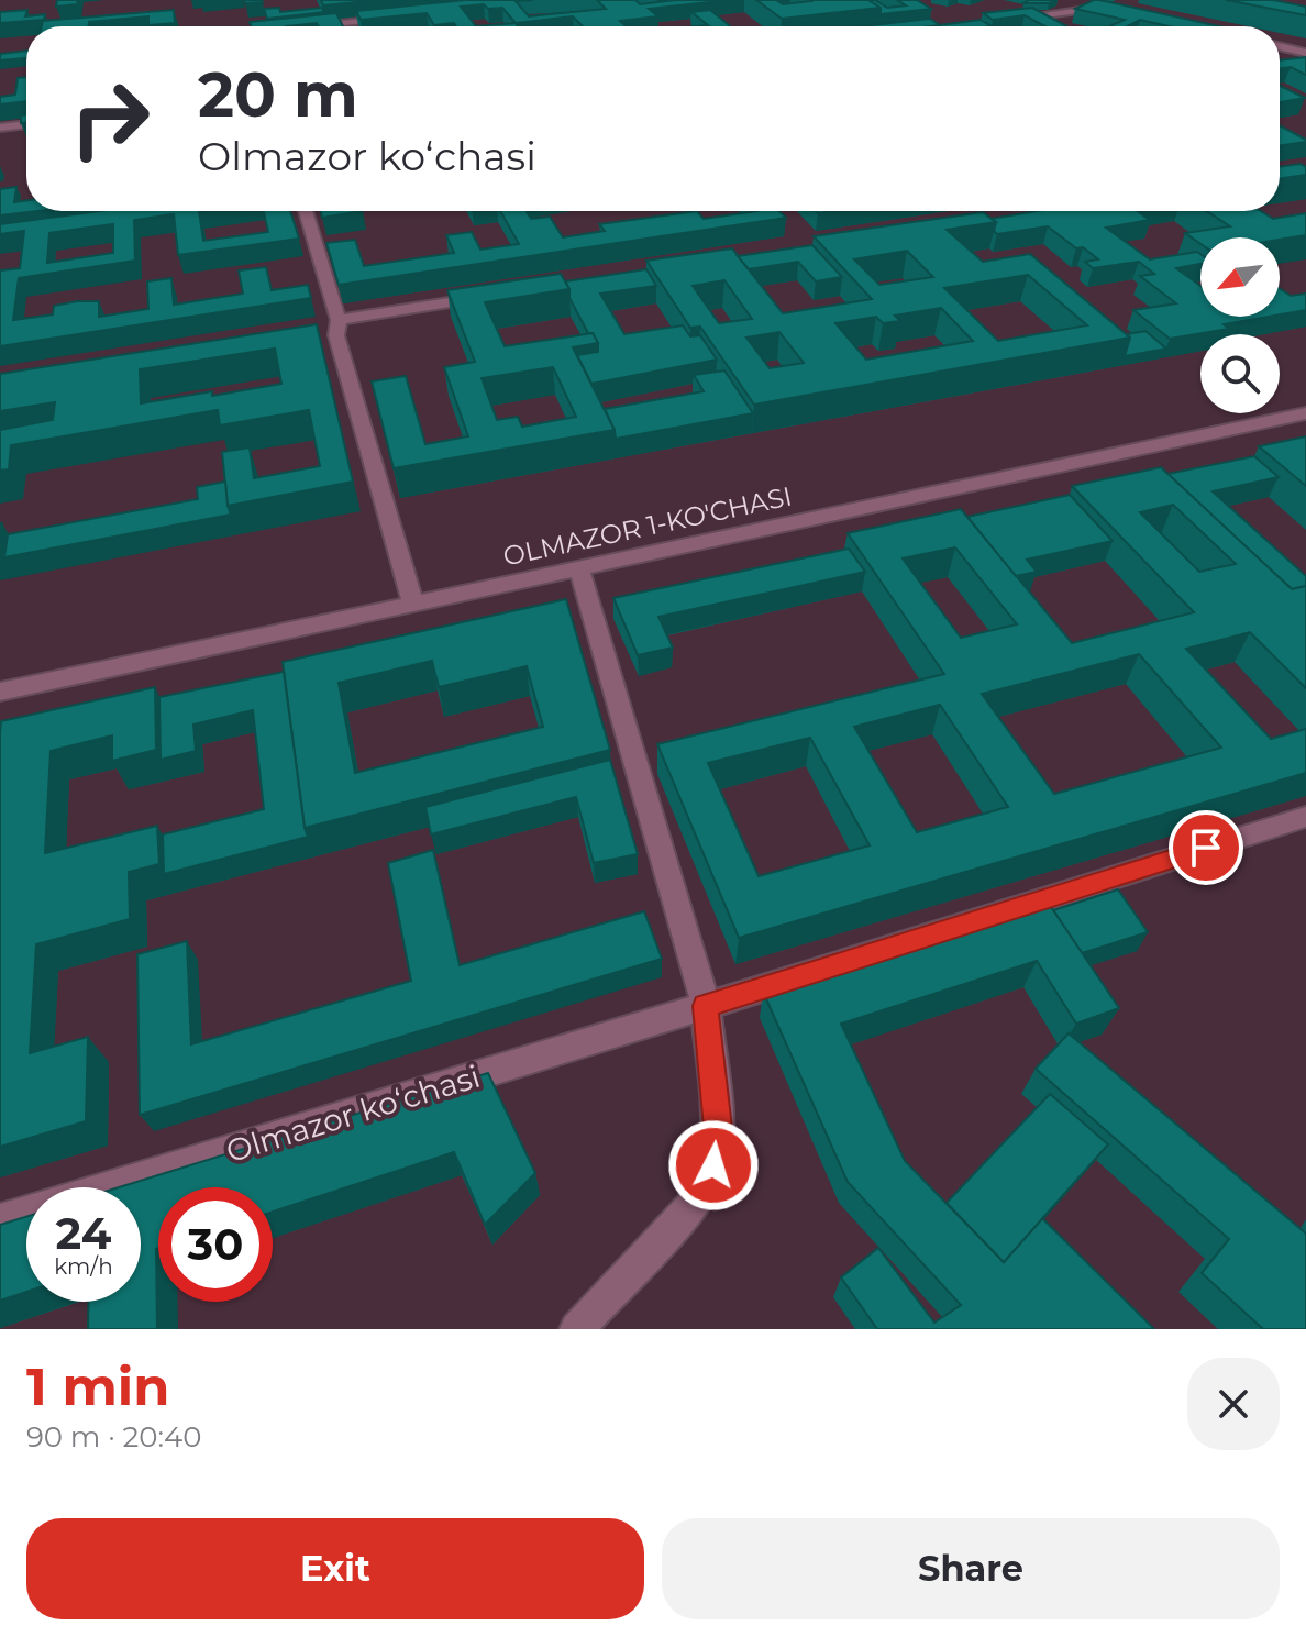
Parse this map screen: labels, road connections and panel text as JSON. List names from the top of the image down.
{
  "streets": {
    "street": ["OLMAZOR 1-KO'CHASI", "Olmazor koʻchasi"]
  },
  "north": "bottom left",
  "page": {
    "turn": ["20 m", "Olmazor koʻchasi"],
    "speed": "24 km/h",
    "limit": "30",
    "heading": ["1 min", "90 m · 20:40"],
    "buttons": ["Exit", "Share"]
  }
}
